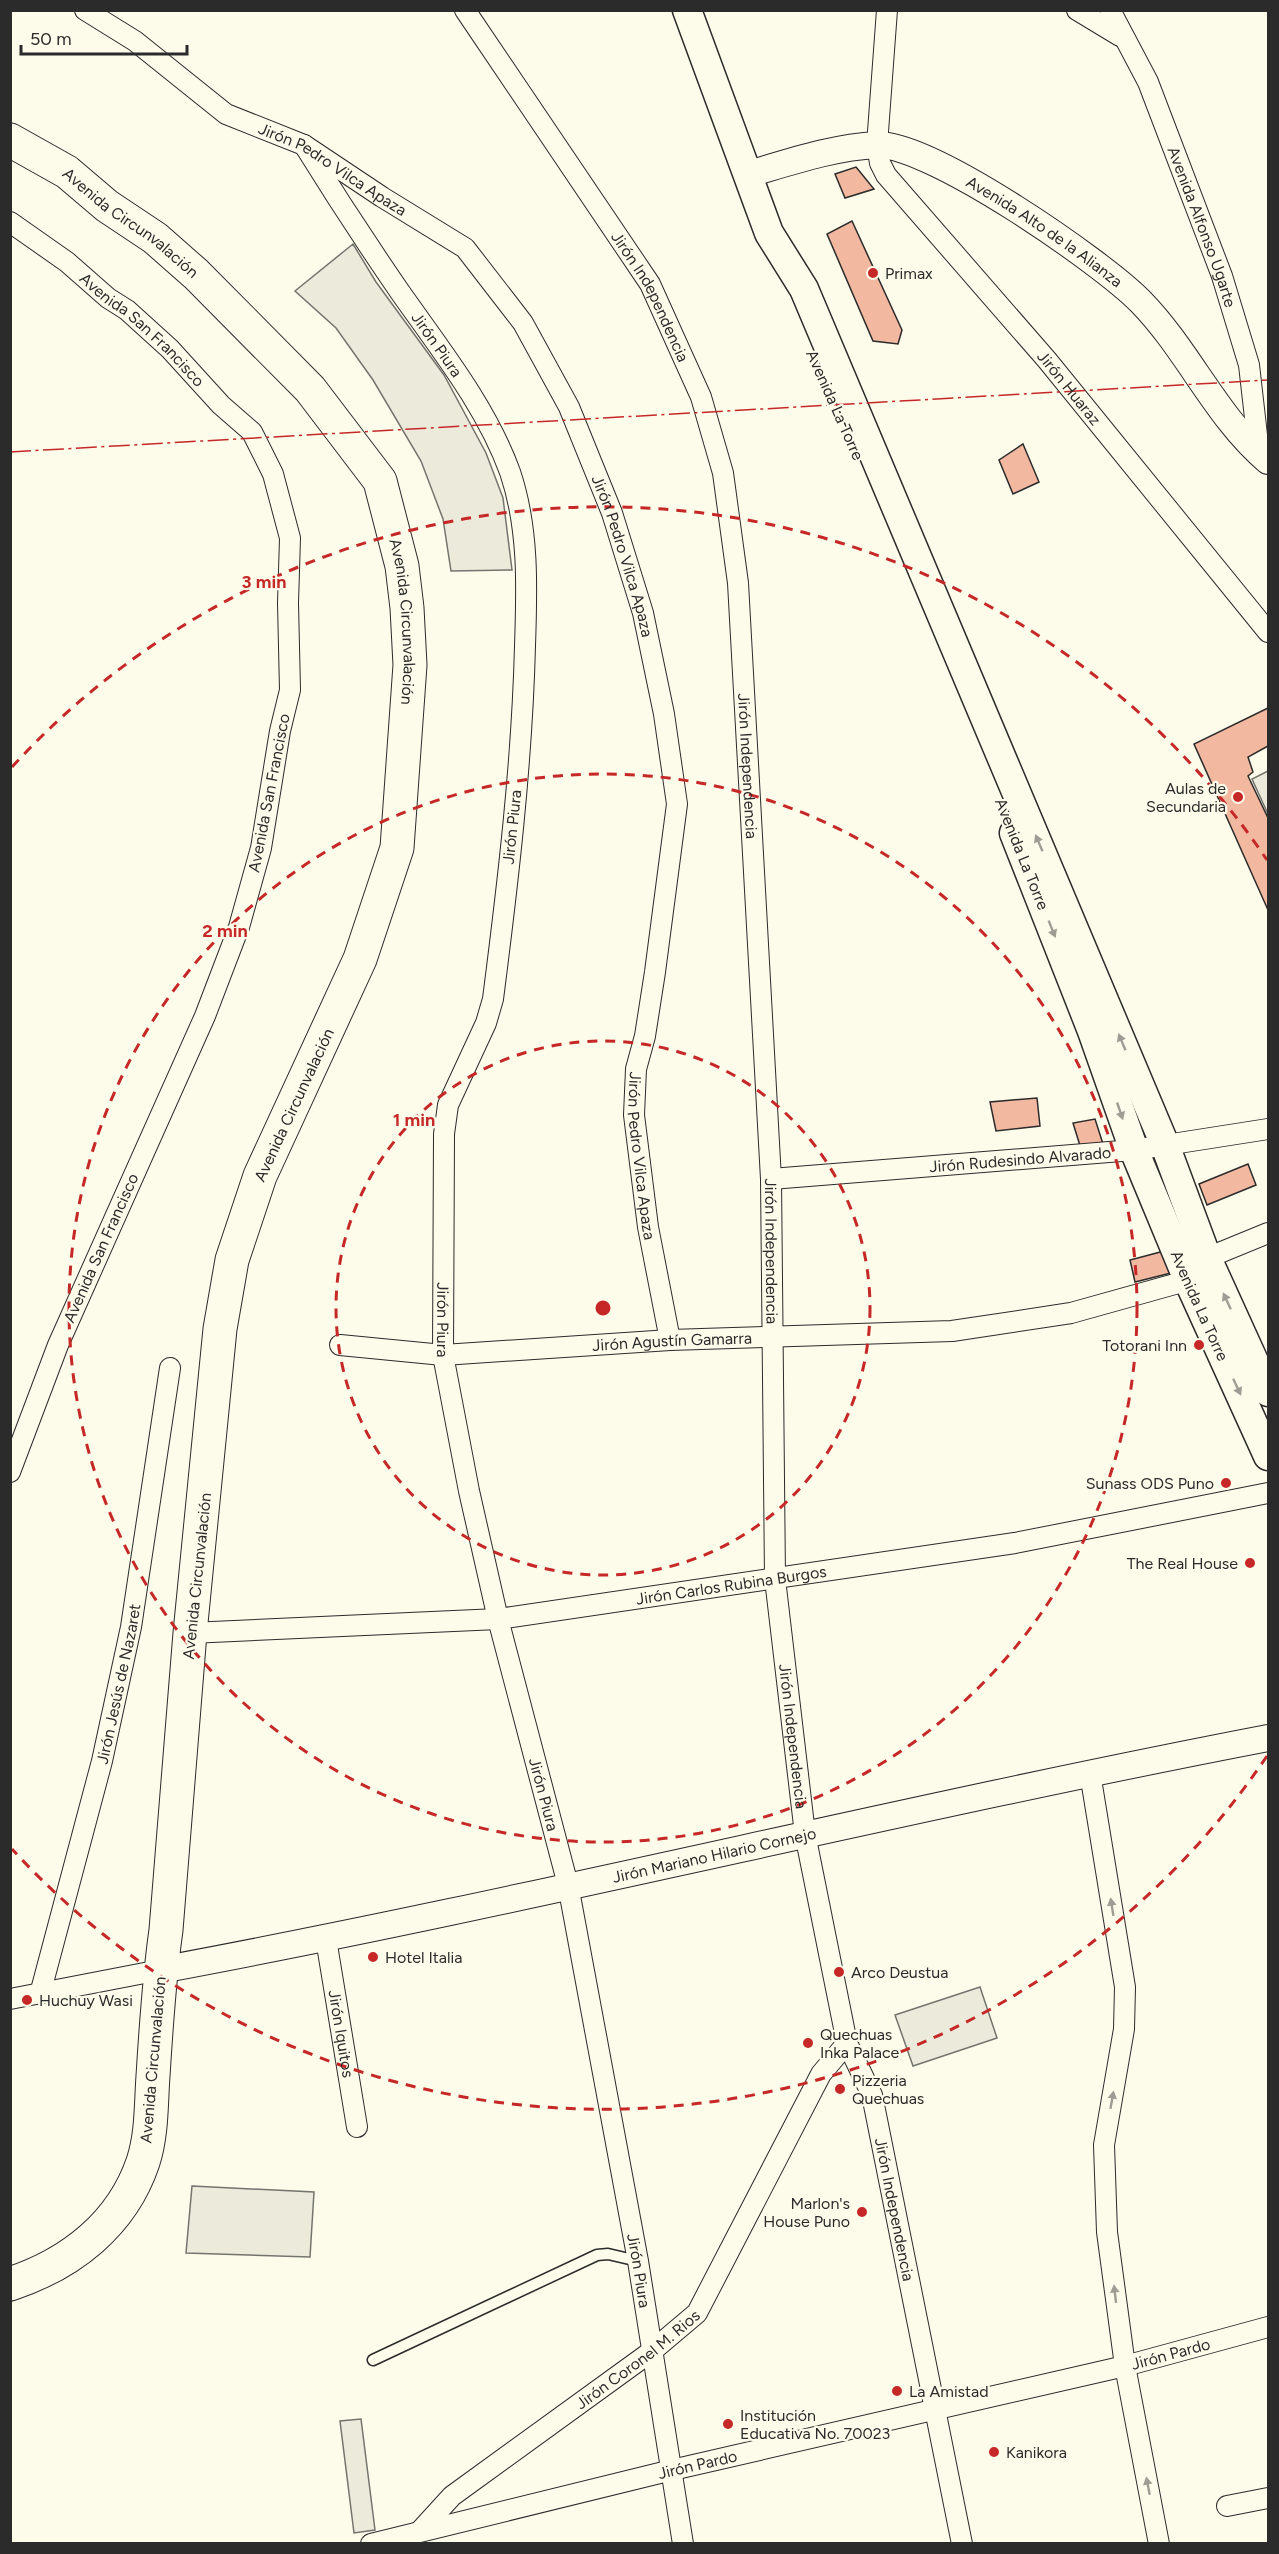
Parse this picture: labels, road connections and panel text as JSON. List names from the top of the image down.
{
  "streets": {
    "highway": ["Avenida Circunvalación"],
    "main road": ["Avenida La Torre"],
    "street": [
      "Jirón Pedro Vilca Apaza",
      "Avenida Alfonso Ugarte",
      "Avenida Alto de la Alianza",
      "Jirón Independencia",
      "Avenida San Francisco",
      "Jirón Piura",
      "Jirón Huaraz",
      "Jirón Rudesindo Alvarado",
      "Jirón Agustín Gamarra",
      "Jirón Carlos Rubina Burgos",
      "Jirón Jesús de Nazaret",
      "Jirón Mariano Hilario Cornejo",
      "Jirón Iquitos",
      "Jirón Pardo",
      "Jirón Coronel M. Rios"
    ]
  },
  "crossings": [
    ["Jirón Pedro Vilca Apaza", "Jirón Piura"],
    ["Jirón Pedro Vilca Apaza", "Jirón Agustín Gamarra"],
    ["Avenida Circunvalación", "Jirón Carlos Rubina Burgos"],
    ["Avenida Circunvalación", "Jirón Mariano Hilario Cornejo"],
    ["Avenida Alfonso Ugarte", "Avenida Alto de la Alianza"],
    ["Avenida Alto de la Alianza", "Jirón Huaraz"],
    ["Avenida Alto de la Alianza", "Avenida La Torre"],
    ["Jirón Independencia", "Jirón Rudesindo Alvarado"],
    ["Jirón Independencia", "Jirón Agustín Gamarra"],
    ["Jirón Independencia", "Jirón Carlos Rubina Burgos"],
    ["Jirón Independencia", "Jirón Mariano Hilario Cornejo"],
    ["Jirón Independencia", "Jirón Pardo"],
    ["Jirón Independencia", "Jirón Coronel M. Rios"],
    ["Jirón Piura", "Jirón Agustín Gamarra"],
    ["Jirón Piura", "Jirón Carlos Rubina Burgos"],
    ["Jirón Piura", "Jirón Mariano Hilario Cornejo"],
    ["Jirón Piura", "Jirón Pardo"],
    ["Jirón Piura", "Jirón Coronel M. Rios"],
    ["Avenida La Torre", "Jirón Rudesindo Alvarado"],
    ["Avenida La Torre", "Jirón Agustín Gamarra"],
    ["Jirón Mariano Hilario Cornejo", "Jirón Iquitos"],
    ["Jirón Pardo", "Jirón Coronel M. Rios"]
  ],
  "places": [
    "Primax",
    "Aulas de Secundaria",
    "Totorani Inn",
    "Sunass ODS Puno",
    "The Real House",
    "Hotel Italia",
    "Arco Deustua",
    "Huchuy Wasi",
    "Quechuas Inka Palace",
    "Pizzeria Quechuas",
    "Marlon's House Puno",
    "La Amistad",
    "Institución Educativa No. 70023",
    "Kanikora"
  ],
  "scale_bar": "50 m",
  "rings": ["3 min", "2 min", "1 min"]
}
